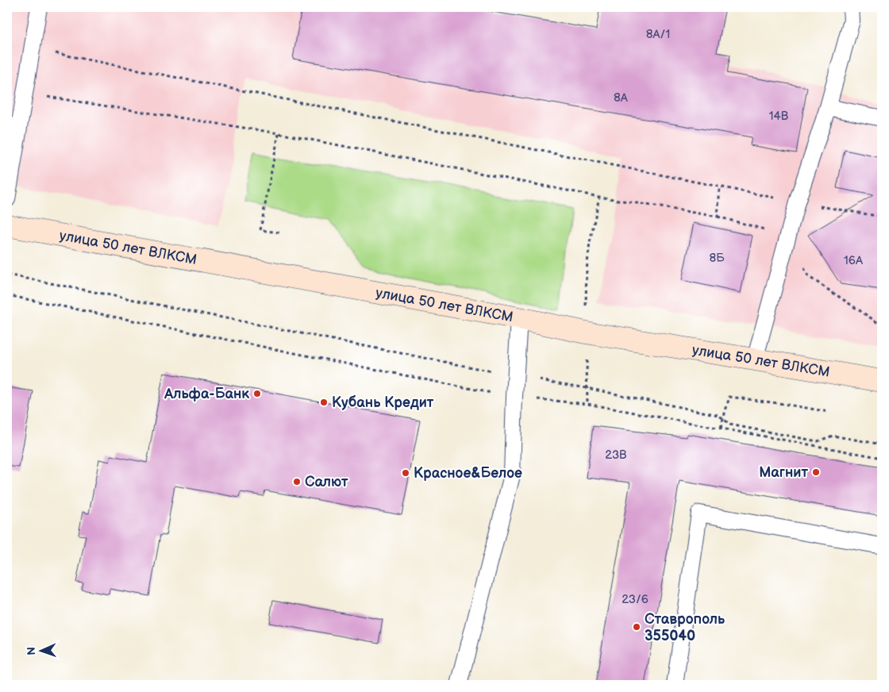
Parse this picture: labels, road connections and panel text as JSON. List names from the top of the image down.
{
  "streets": {
    "street": ["улица 50 лет ВЛКСМ"]
  },
  "places": [
    "Альфа-Банк",
    "Кубань Кредит",
    "Магнит",
    "Красное&Белое",
    "Салют",
    "Ставрополь 355040"
  ],
  "house_numbers": [
    "8А/1",
    "8А",
    "14В",
    "8Б",
    "16А",
    "23В",
    "23/6"
  ],
  "north": "left"
}
